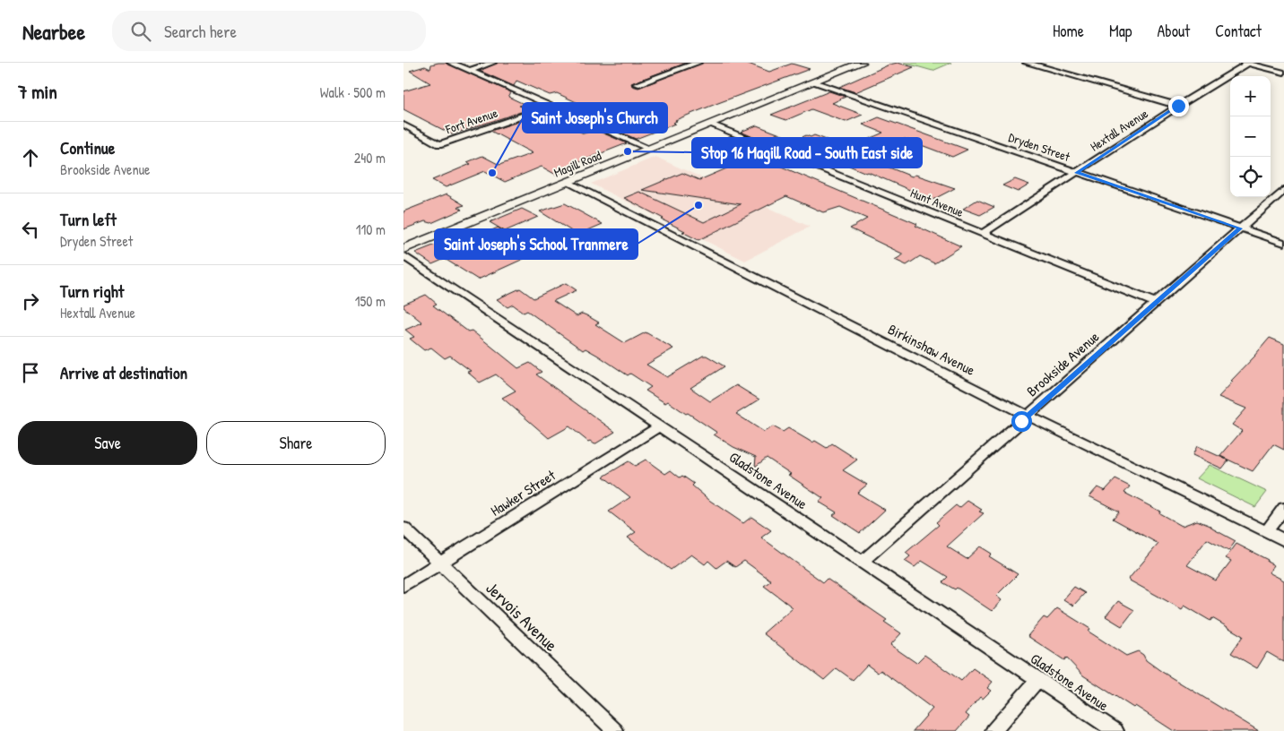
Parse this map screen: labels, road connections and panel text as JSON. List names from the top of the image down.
{
  "streets": {
    "main road": ["Magill Road"],
    "street": [
      "Fort Avenue",
      "Hextall Avenue",
      "Dryden Street",
      "Hunt Avenue",
      "Birkinshaw Avenue",
      "Brookside Avenue",
      "Gladstone Avenue",
      "Hawker Street",
      "Jervois Avenue"
    ]
  },
  "crossings": [
    ["Hextall Avenue", "Dryden Street"],
    ["Hextall Avenue", "Hunt Avenue"],
    ["Dryden Street", "Magill Road"],
    ["Dryden Street", "Brookside Avenue"],
    ["Magill Road", "Hunt Avenue"],
    ["Magill Road", "Birkinshaw Avenue"],
    ["Hunt Avenue", "Brookside Avenue"],
    ["Birkinshaw Avenue", "Brookside Avenue"],
    ["Brookside Avenue", "Gladstone Avenue"],
    ["Gladstone Avenue", "Hawker Street"],
    ["Hawker Street", "Jervois Avenue"]
  ],
  "places": ["Stop 16 Magill Road - South East side", "Saint Joseph's Church", "Saint Joseph's School Tranmere"],
  "page": {
    "header": "Nearbee",
    "search": "Search here",
    "nav": [
      "Home",
      "Map",
      "About",
      "Contact"
    ],
    "heading": ["7 min", "Walk · 500 m"],
    "map_buttons": ["+", "−"],
    "list": [
      ["Continue", "Brookside Avenue", "240 m"],
      ["Turn left", "Dryden Street", "110 m"],
      ["Turn right", "Hextall Avenue", "150 m"],
      "Arrive at destination"
    ],
    "buttons": ["Save", "Share"]
  }
}
